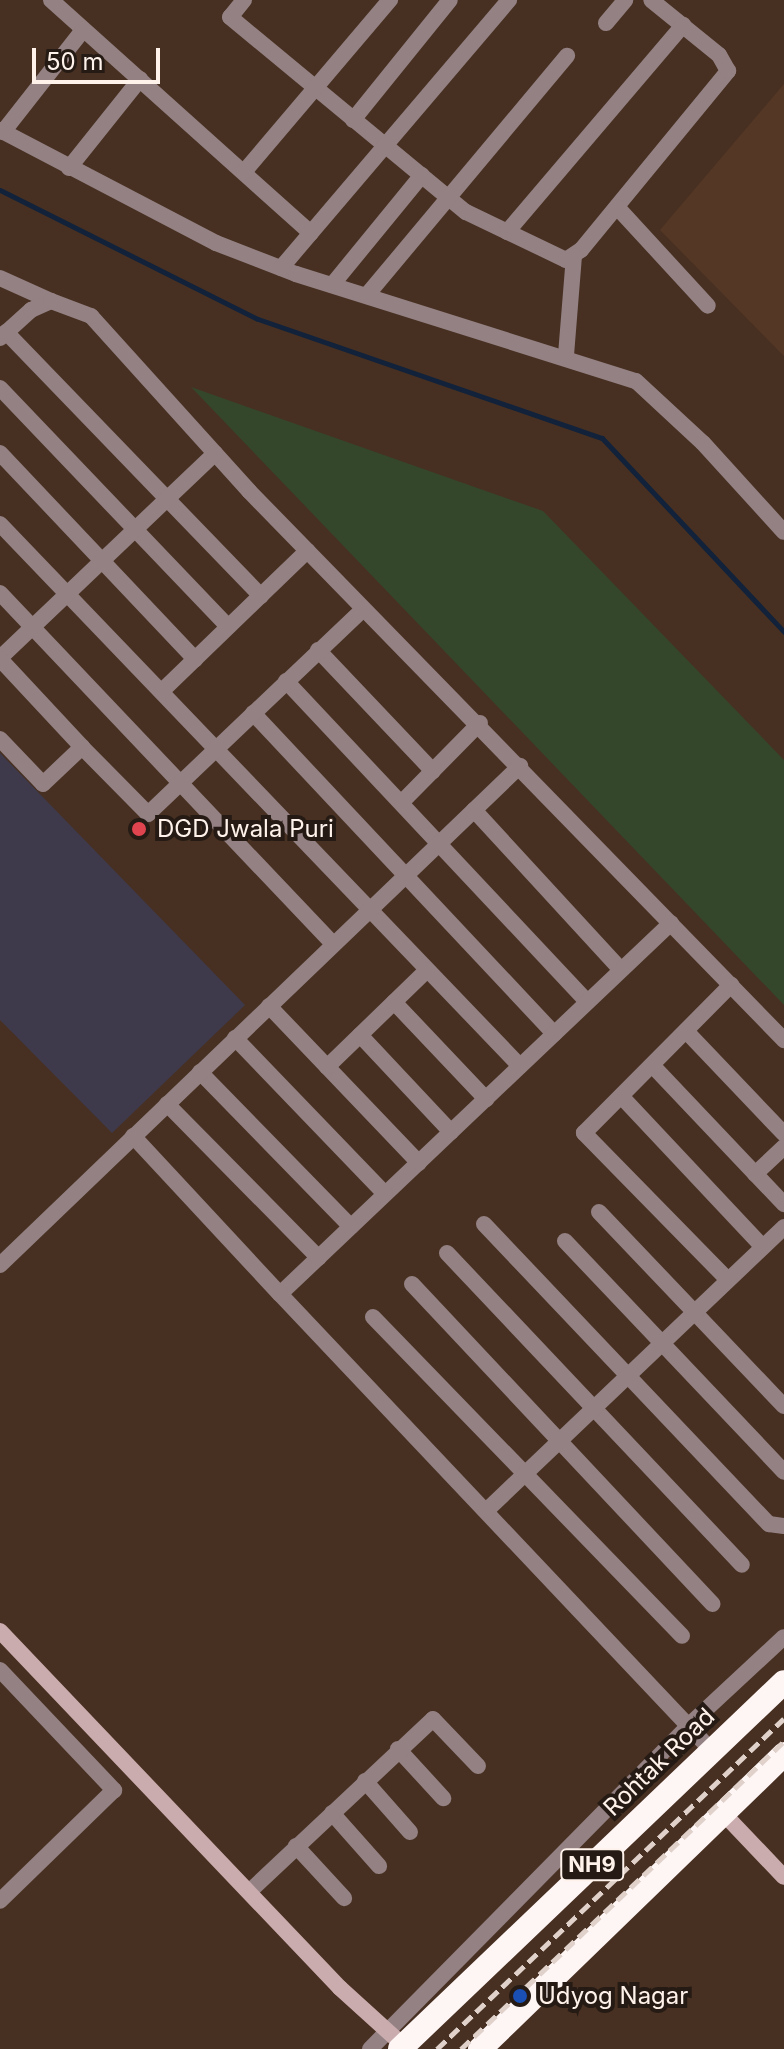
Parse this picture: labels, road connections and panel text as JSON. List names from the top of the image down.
{
  "streets": {
    "highway": ["Rohtak Road", "NH9"]
  },
  "places": ["DGD Jwala Puri", "Udyog Nagar"],
  "scale_bar": "50 m"
}
